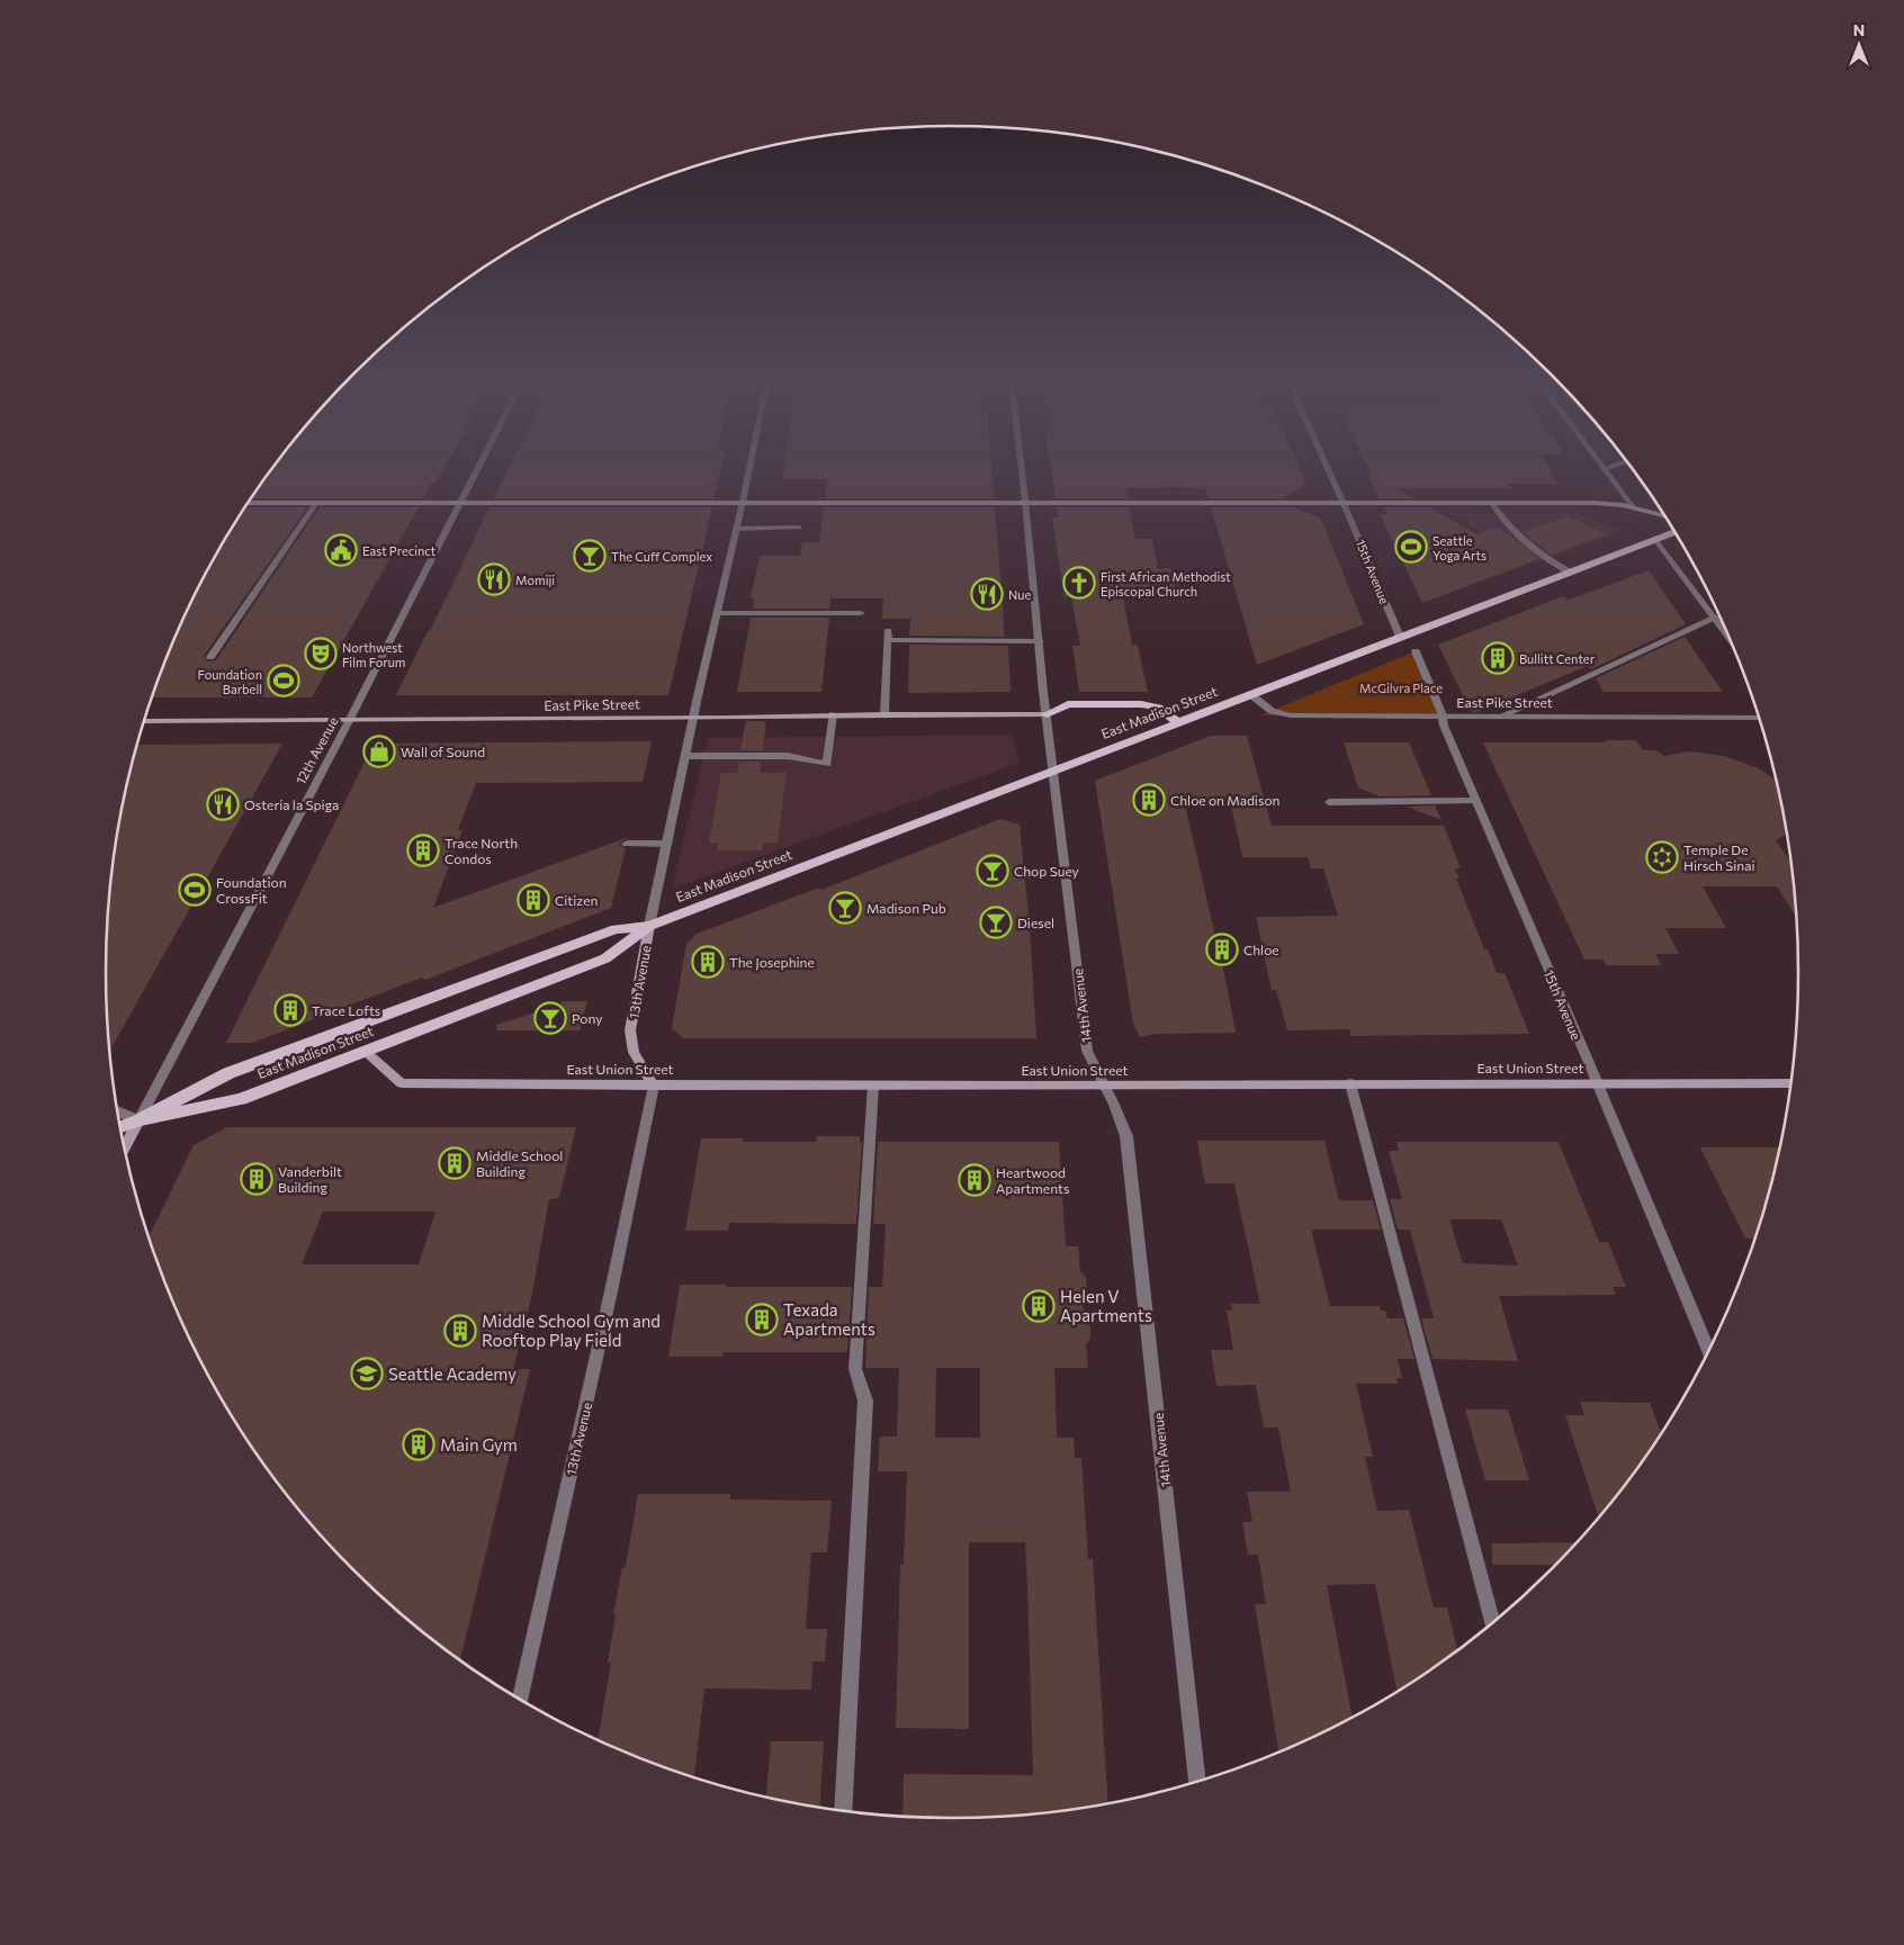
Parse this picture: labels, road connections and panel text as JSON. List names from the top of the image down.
{
  "streets": {
    "main road": [
      "East Pike Street",
      "East Madison Street",
      "12th Avenue",
      "13th Avenue",
      "East Union Street"
    ],
    "street": ["15th Avenue", "14th Avenue"]
  },
  "crossings": [
    ["15th Avenue", "East Pike Street"],
    ["15th Avenue", "East Madison Street"],
    ["15th Avenue", "East Union Street"],
    ["East Pike Street", "East Madison Street"],
    ["East Pike Street", "12th Avenue"],
    ["East Pike Street", "13th Avenue"],
    ["East Pike Street", "14th Avenue"],
    ["East Madison Street", "12th Avenue"],
    ["East Madison Street", "13th Avenue"],
    ["East Madison Street", "14th Avenue"],
    ["East Madison Street", "East Union Street"],
    ["13th Avenue", "East Union Street"],
    ["14th Avenue", "East Union Street"]
  ],
  "parks": ["McGilvra Place"],
  "places": {
    "sports": ["Seattle Yoga Arts", "Foundation Barbell", "Foundation CrossFit"],
    "public building": ["East Precinct"],
    "bar": [
      "The Cuff Complex",
      "Chop Suey",
      "Madison Pub",
      "Diesel",
      "Pony"
    ],
    "restaurant": ["Momiji", "Nue", "Osteria la Spiga"],
    "church": ["First African Methodist Episcopal Church"],
    "theatre": ["Northwest Film Forum"],
    "building": [
      "Bullitt Center",
      "Chloe on Madison",
      "Trace North Condos",
      "Citizen",
      "Chloe",
      "The Josephine",
      "Trace Lofts",
      "Middle School Building",
      "Vanderbilt Building",
      "Heartwood Apartments",
      "Helen V Apartments",
      "Texada Apartments",
      "Middle School Gym and Rooftop Play Field",
      "Main Gym"
    ],
    "shop": ["Wall of Sound"],
    "synagogue": ["Temple De Hirsch Sinai"],
    "school or university": ["Seattle Academy"]
  },
  "north": "top"
}
